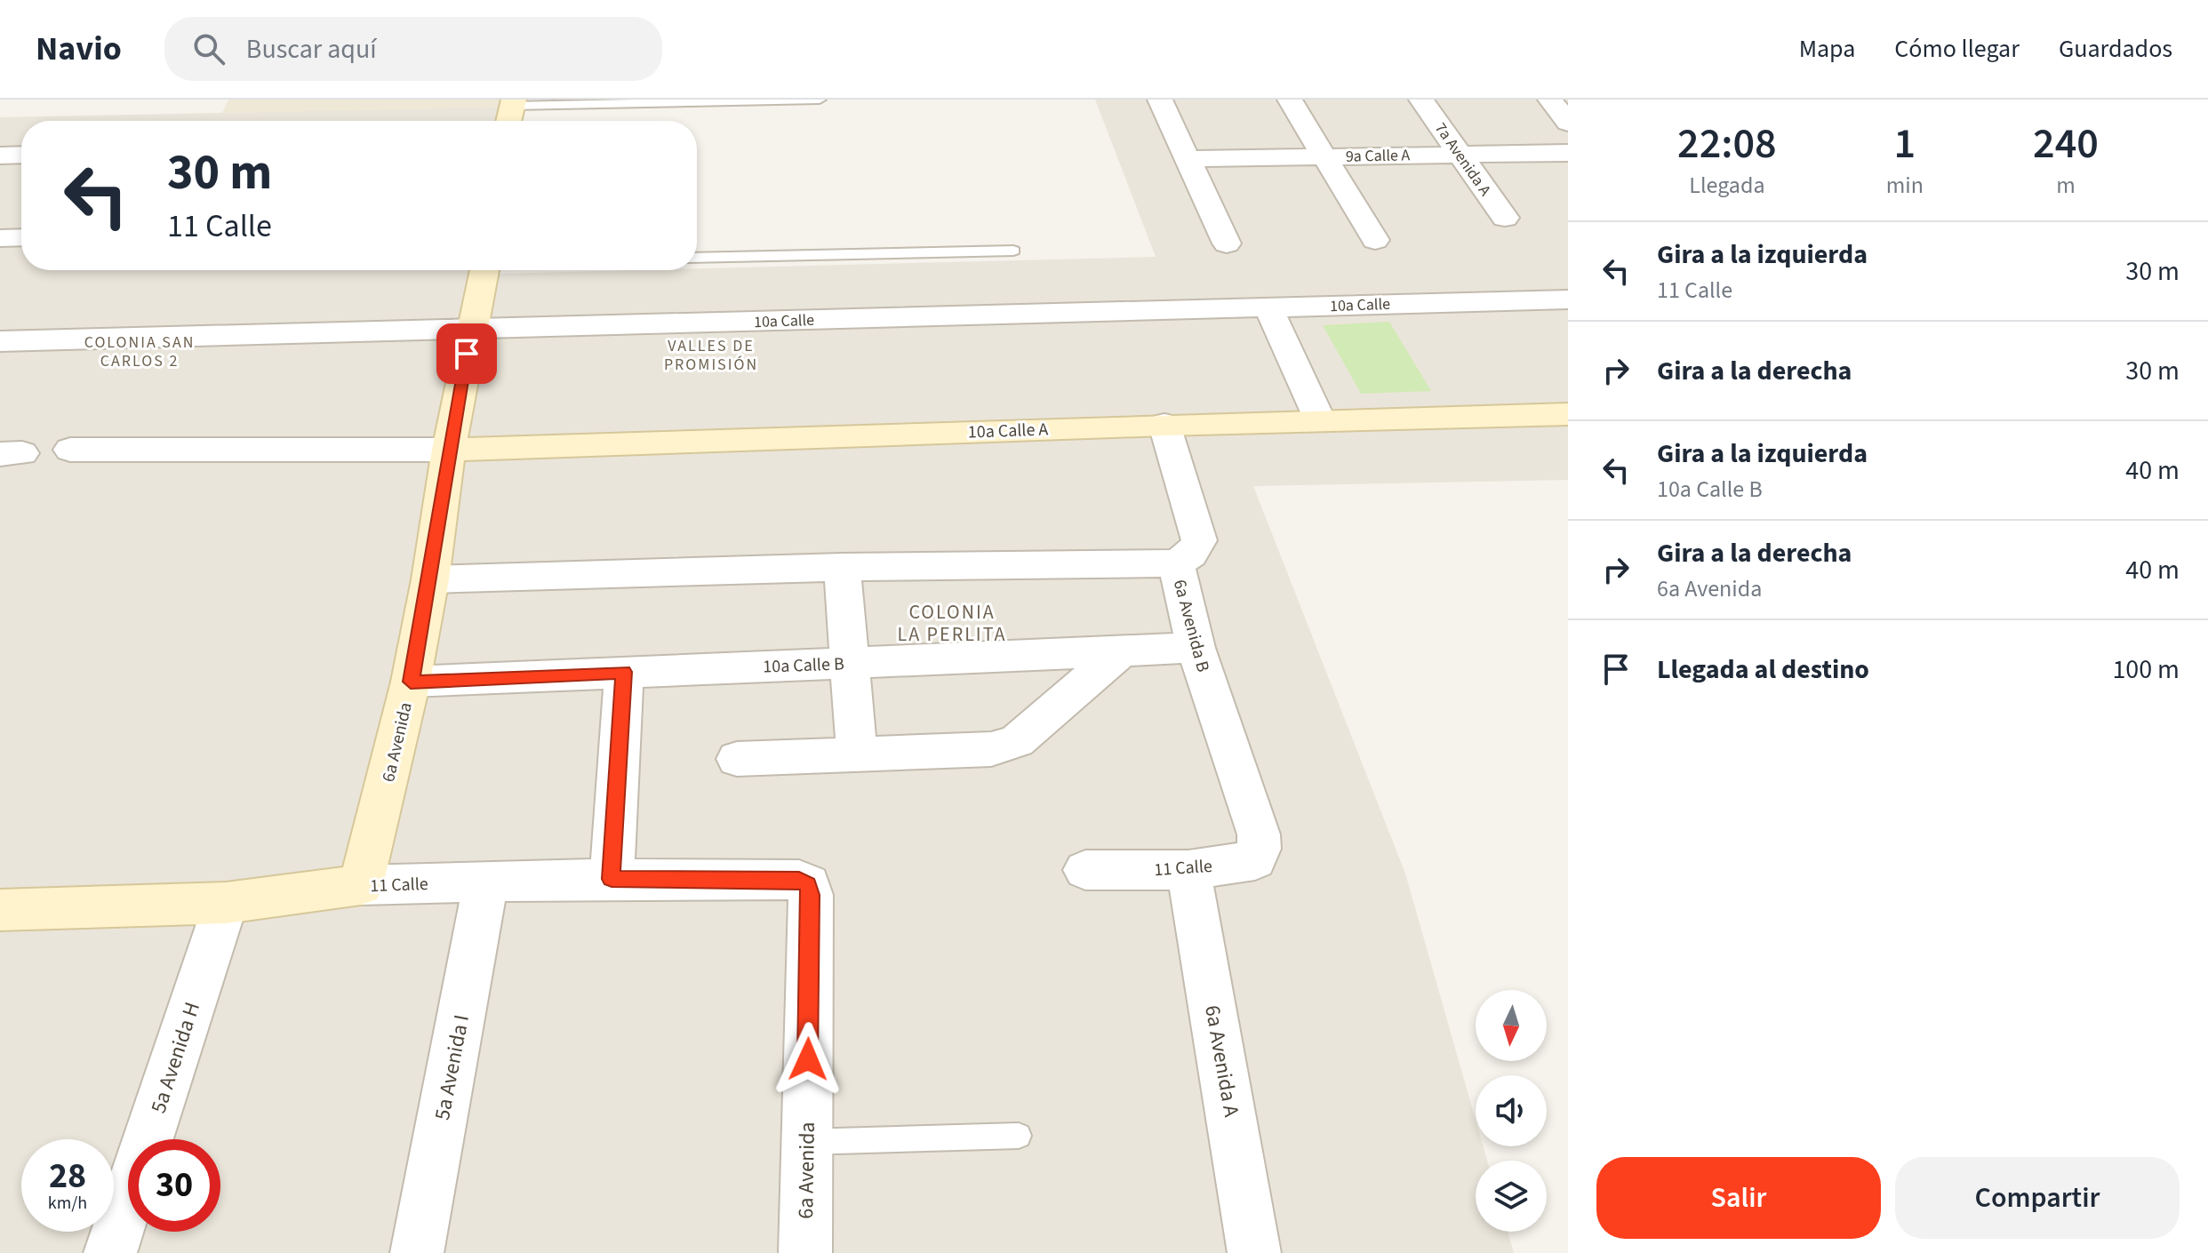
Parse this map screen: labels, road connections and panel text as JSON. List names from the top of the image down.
{
  "streets": {
    "street": [
      "9a Calle A",
      "7a Avenida A",
      "10a Calle",
      "10a Calle A",
      "6a Avenida B",
      "10a Calle B",
      "6a Avenida",
      "11 Calle",
      "5a Avenida H",
      "6a Avenida A",
      "5a Avenida I"
    ]
  },
  "crossings": [
    ["9a Calle A", "7a Avenida A"],
    ["10a Calle", "6a Avenida"],
    ["10a Calle A", "6a Avenida B"],
    ["10a Calle A", "6a Avenida"],
    ["6a Avenida B", "10a Calle B"],
    ["6a Avenida B", "11 Calle"],
    ["10a Calle B", "6a Avenida"],
    ["6a Avenida", "11 Calle"],
    ["11 Calle", "5a Avenida H"],
    ["11 Calle", "6a Avenida A"],
    ["11 Calle", "5a Avenida I"]
  ],
  "districts": ["COLONIA SAN CARLOS 2", "VALLES DE PROMISIÓN", "COLONIA LA PERLITA"],
  "north": "bottom",
  "page": {
    "header": "Navio",
    "search": "Buscar aquí",
    "nav": ["Mapa", "Cómo llegar", "Guardados"],
    "eta": [
      "22:08",
      "Llegada",
      "1",
      "min",
      "240",
      "m"
    ],
    "turn": ["30 m", "11 Calle"],
    "list": [
      {
        "name": "Gira a la izquierda",
        "note": "11 Calle",
        "value": "30 m"
      },
      {
        "name": "Gira a la derecha",
        "value": "30 m"
      },
      {
        "name": "Gira a la izquierda",
        "note": "10a Calle B",
        "value": "40 m"
      },
      {
        "name": "Gira a la derecha",
        "note": "6a Avenida",
        "value": "40 m"
      },
      {
        "name": "Llegada al destino",
        "value": "100 m"
      }
    ],
    "speed": "28 km/h",
    "limit": "30",
    "buttons": ["Salir", "Compartir"]
  }
}
